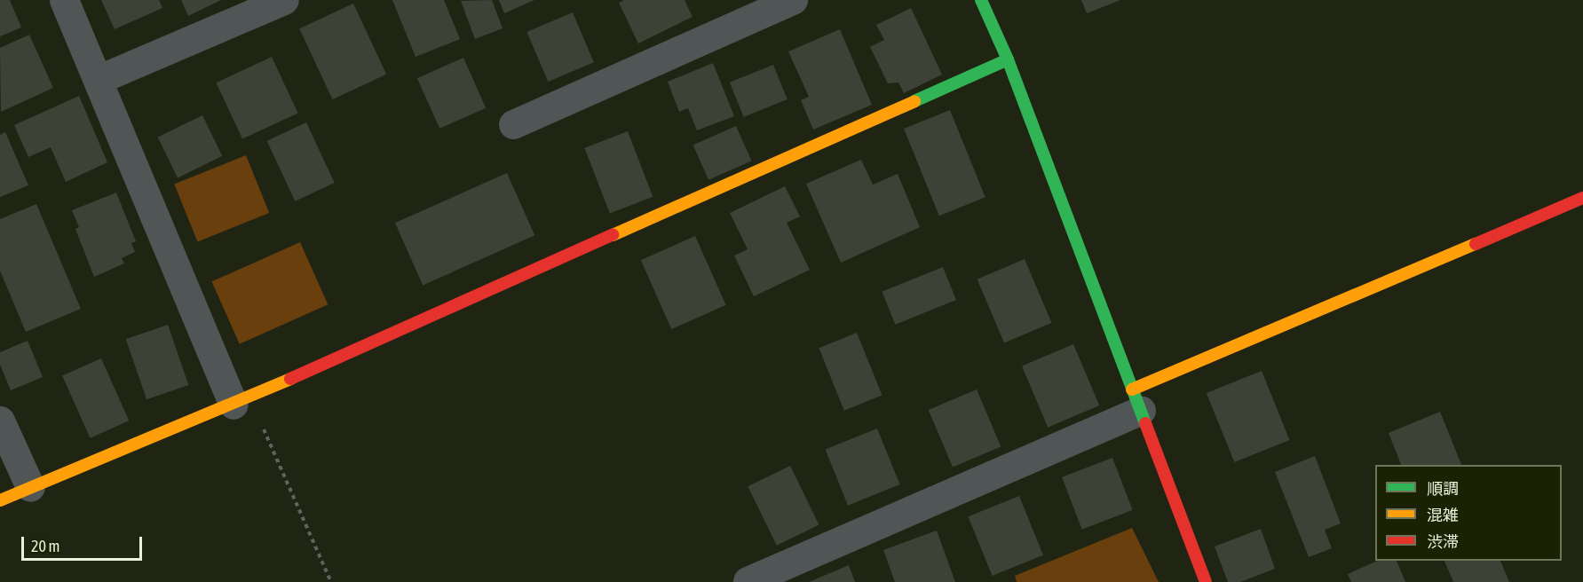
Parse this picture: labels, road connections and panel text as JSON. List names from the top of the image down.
{
  "legend": ["順調", "混雑", "渋滞"],
  "scale_bar": "20 m"
}
